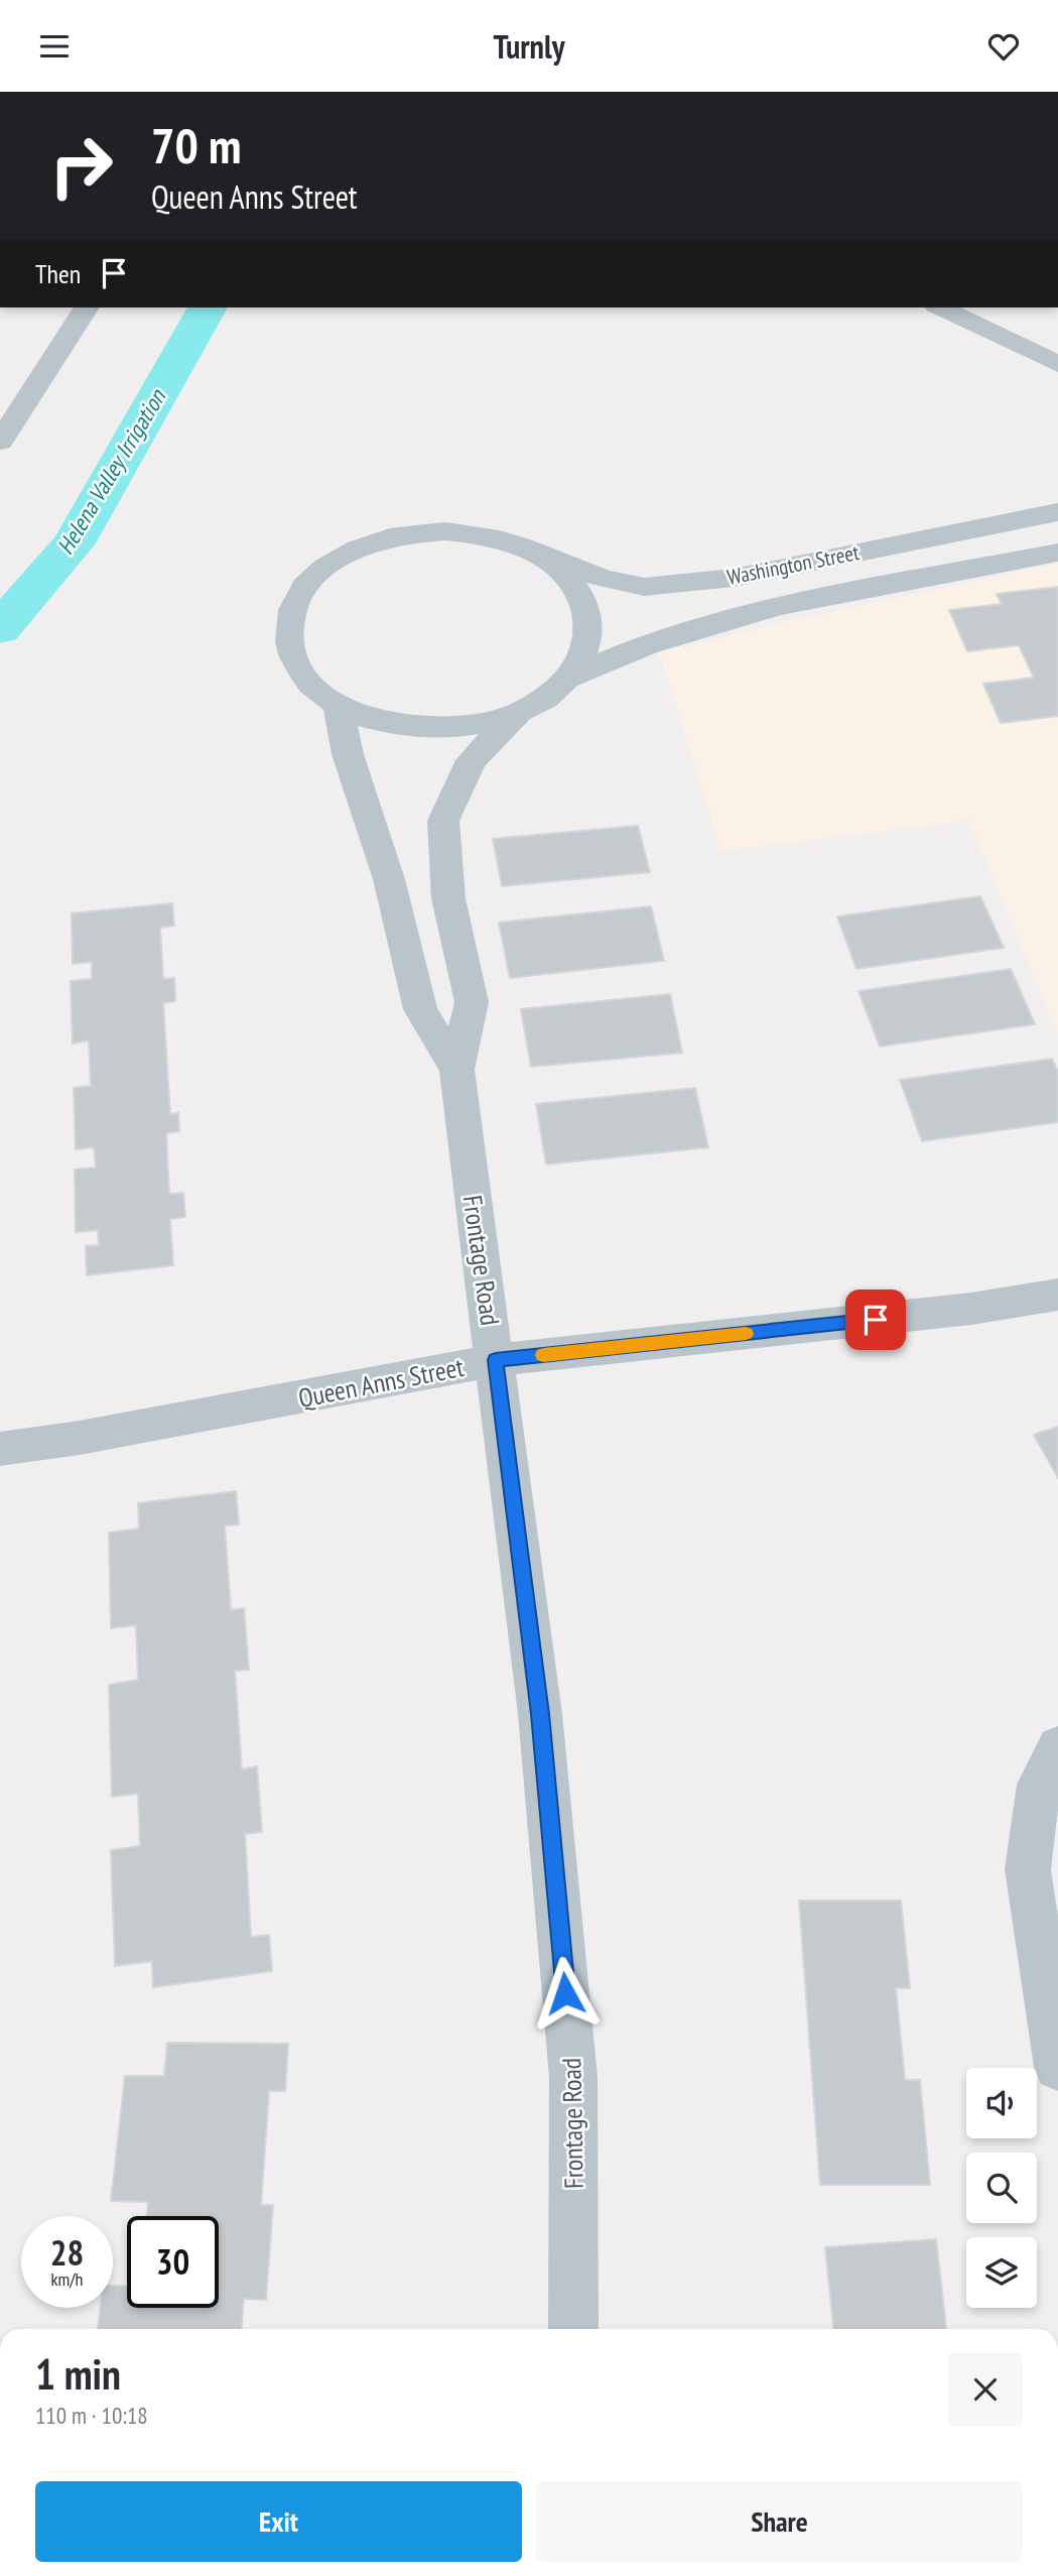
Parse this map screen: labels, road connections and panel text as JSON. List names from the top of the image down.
{
  "streets": {
    "street": ["Washington Street", "Frontage Road", "Queen Anns Street"]
  },
  "crossings": [
    ["Washington Street", "Frontage Road"],
    ["Frontage Road", "Queen Anns Street"]
  ],
  "water": ["Helena Valley Irrigation"],
  "page": {
    "header": "Turnly",
    "turn": ["70 m", "Queen Anns Street"],
    "then": "Then",
    "speed": "28 km/h",
    "limit": "30",
    "heading": ["1 min", "110 m · 10:18"],
    "buttons": ["Exit", "Share"]
  }
}
